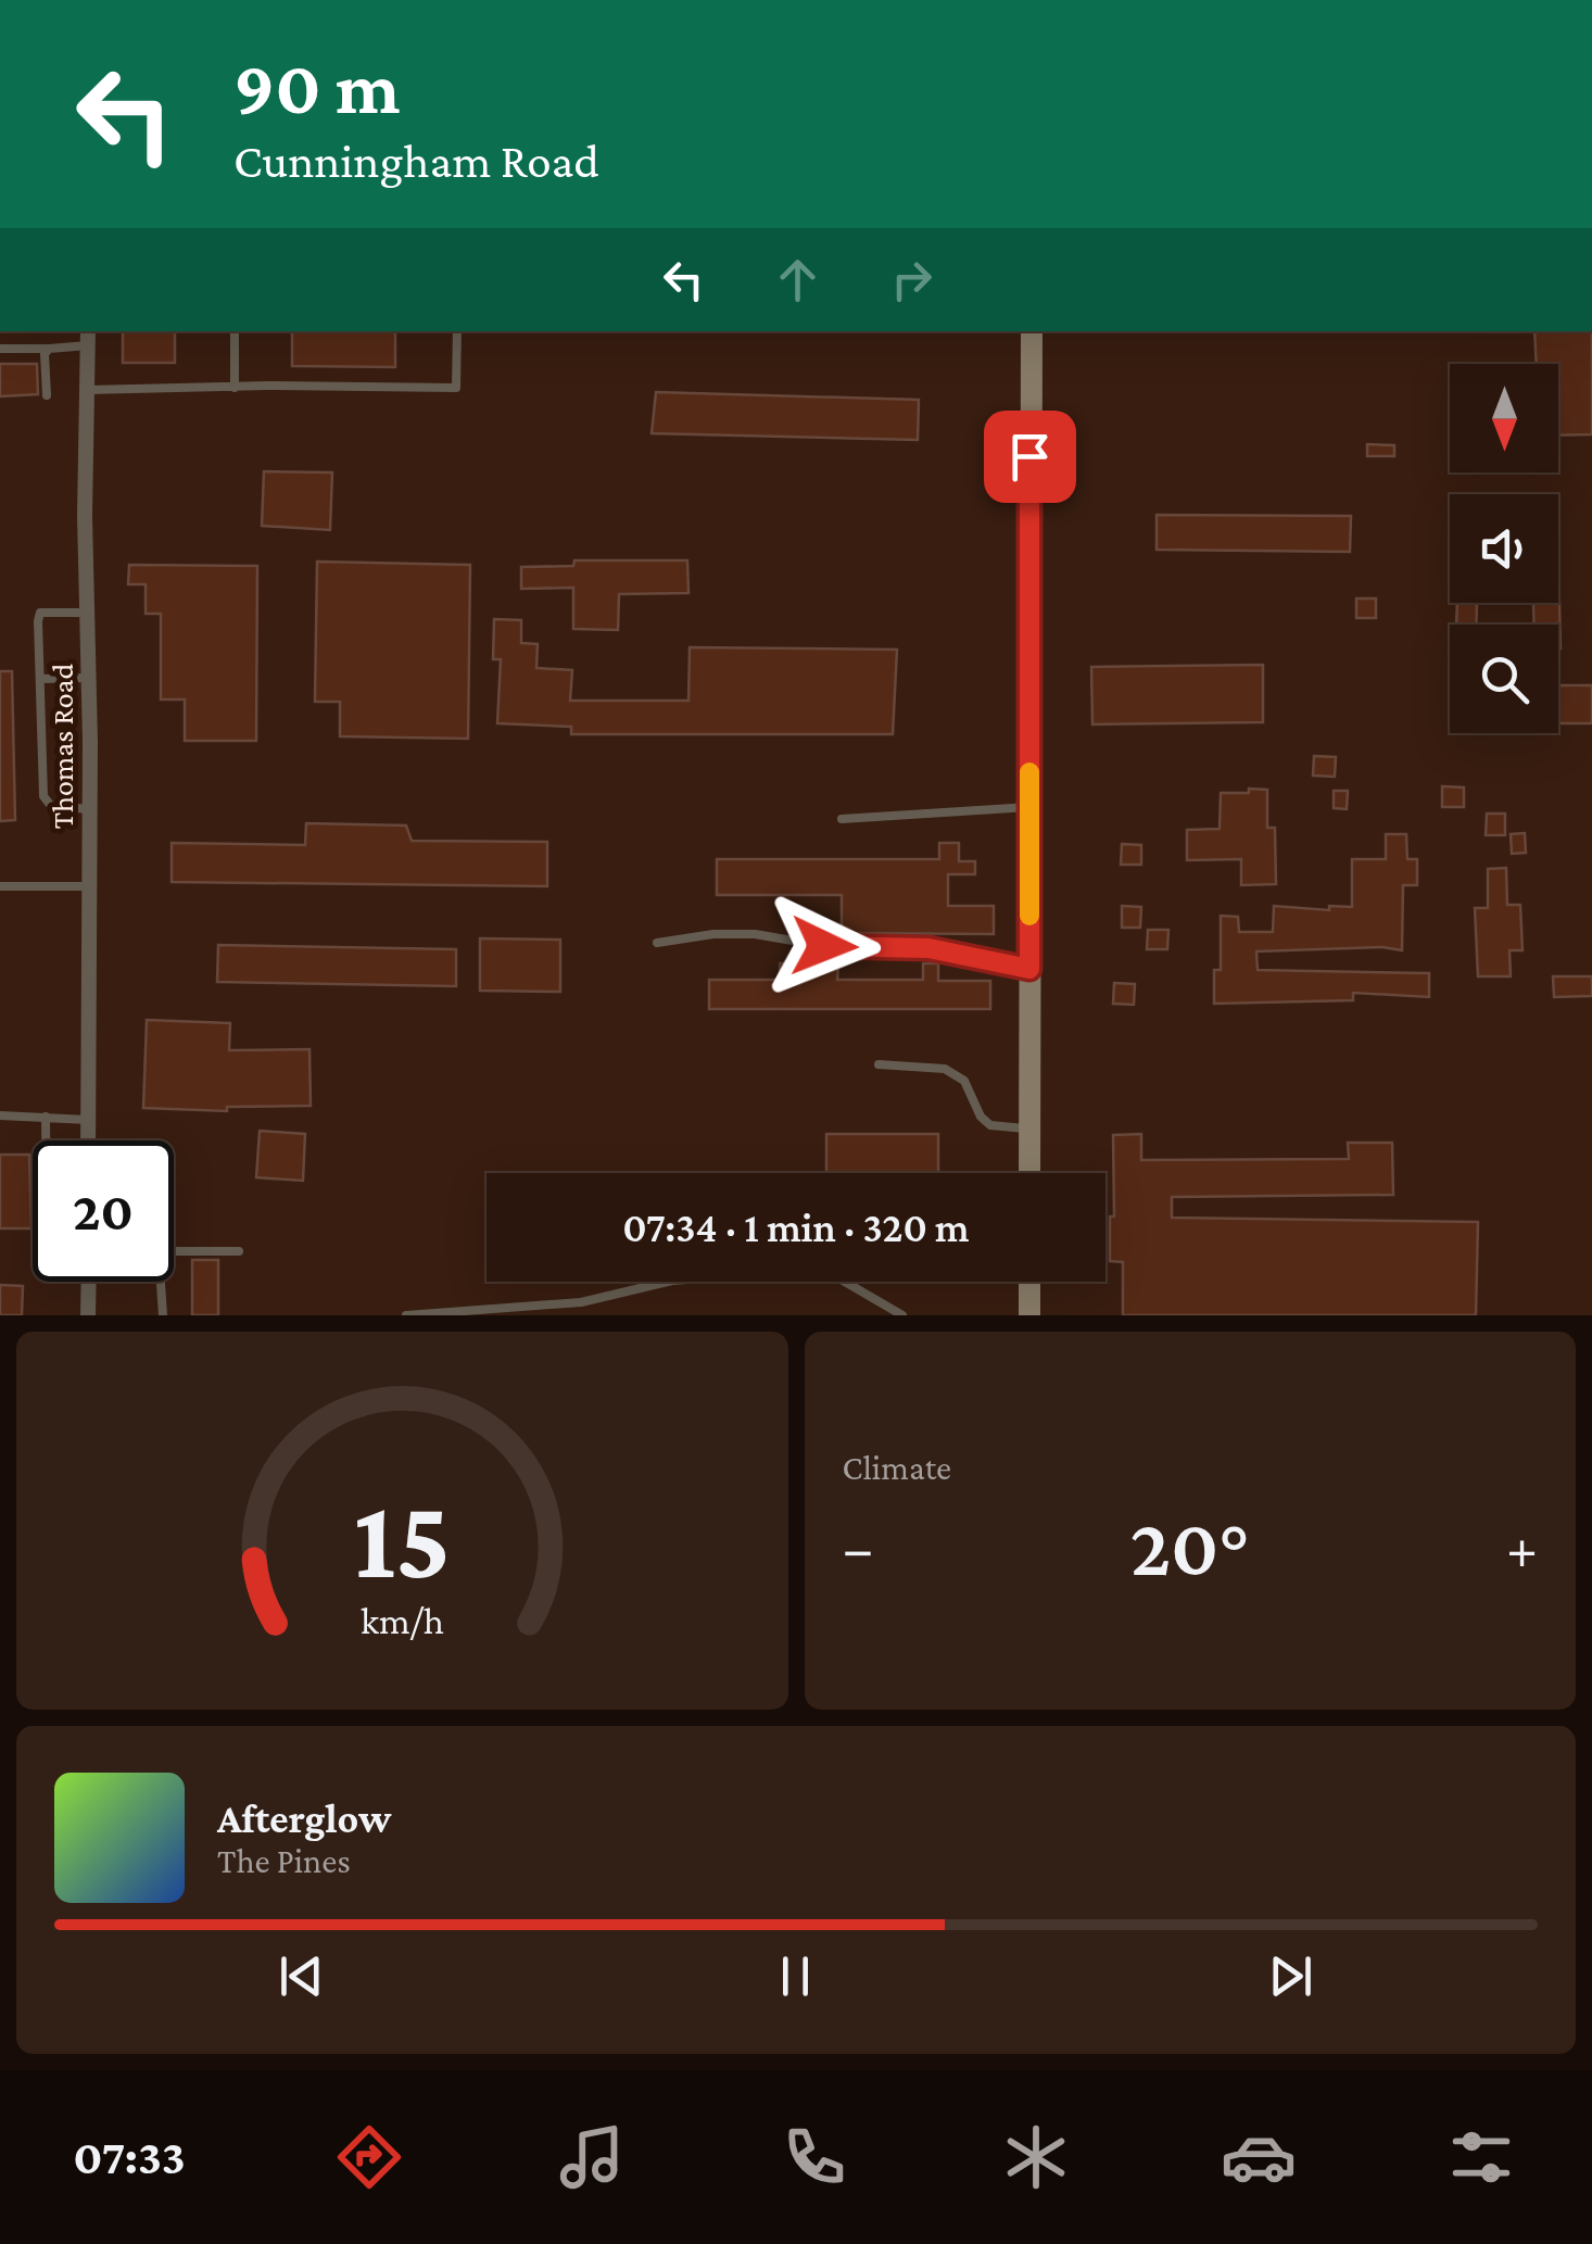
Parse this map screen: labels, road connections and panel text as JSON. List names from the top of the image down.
{
  "streets": {
    "street": ["Thomas Road"]
  },
  "north": "bottom",
  "page": {
    "turn": ["90 m", "Cunningham Road"],
    "limit": "20",
    "trip": "07:34 · 1 min · 320 m",
    "tile": "Climate",
    "heat": ["−", "20°", "+"],
    "song": ["Afterglow", "The Pines"],
    "tabs": "07:33",
    "gauge": ["15", "km/h"]
  }
}
